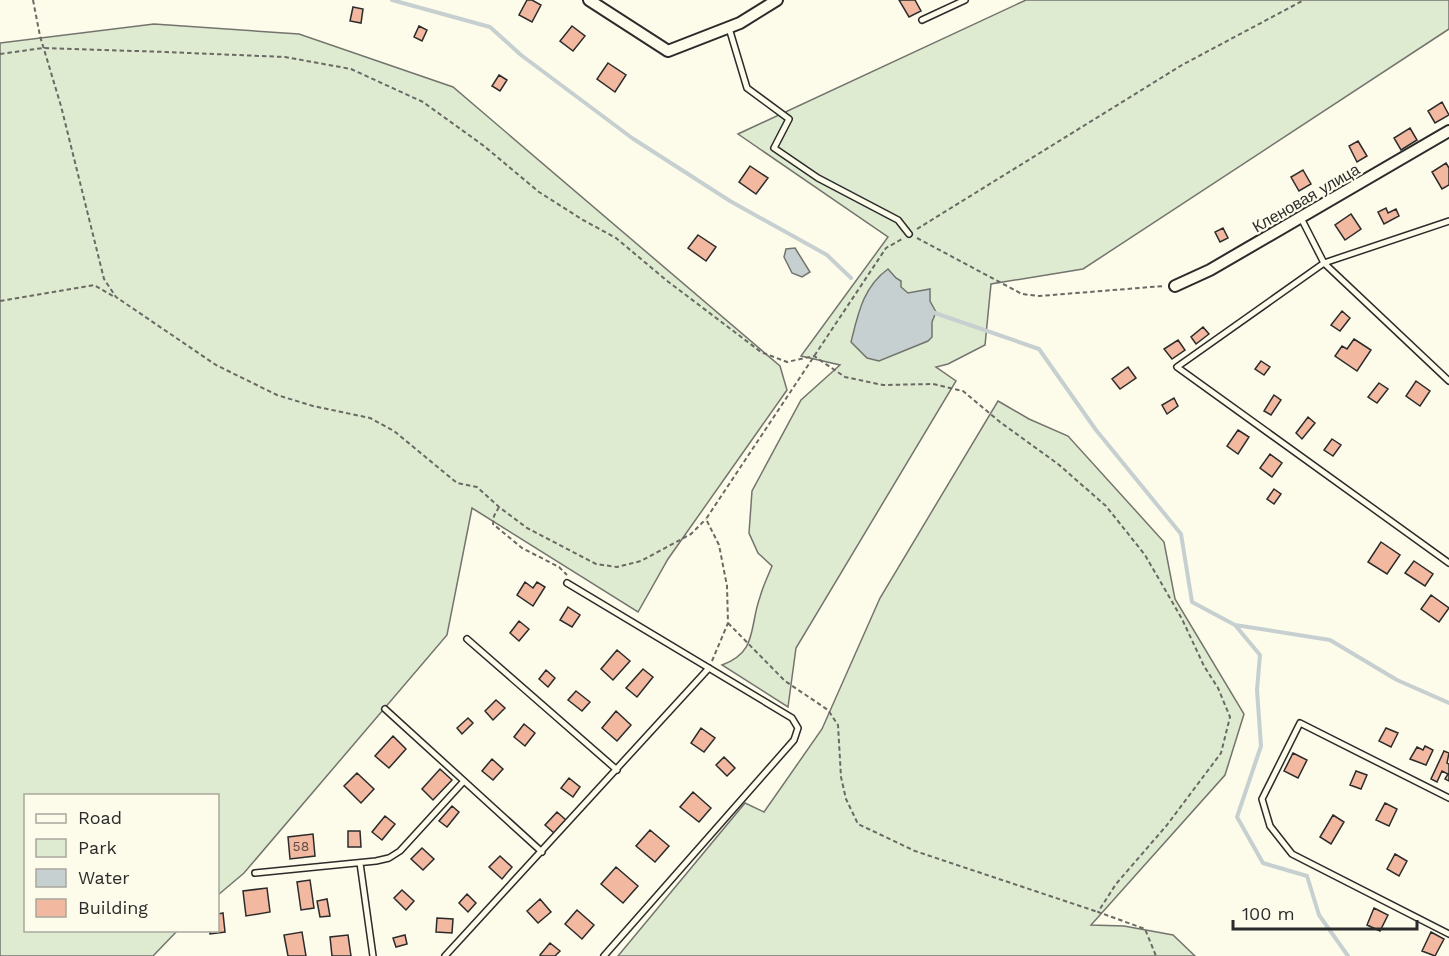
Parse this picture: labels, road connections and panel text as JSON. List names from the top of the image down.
{
  "streets": {
    "street": ["Кленовая улица"]
  },
  "house_numbers": ["58"],
  "legend": [
    "Road",
    "Park",
    "Water",
    "Building"
  ],
  "scale_bar": "100 m"
}
